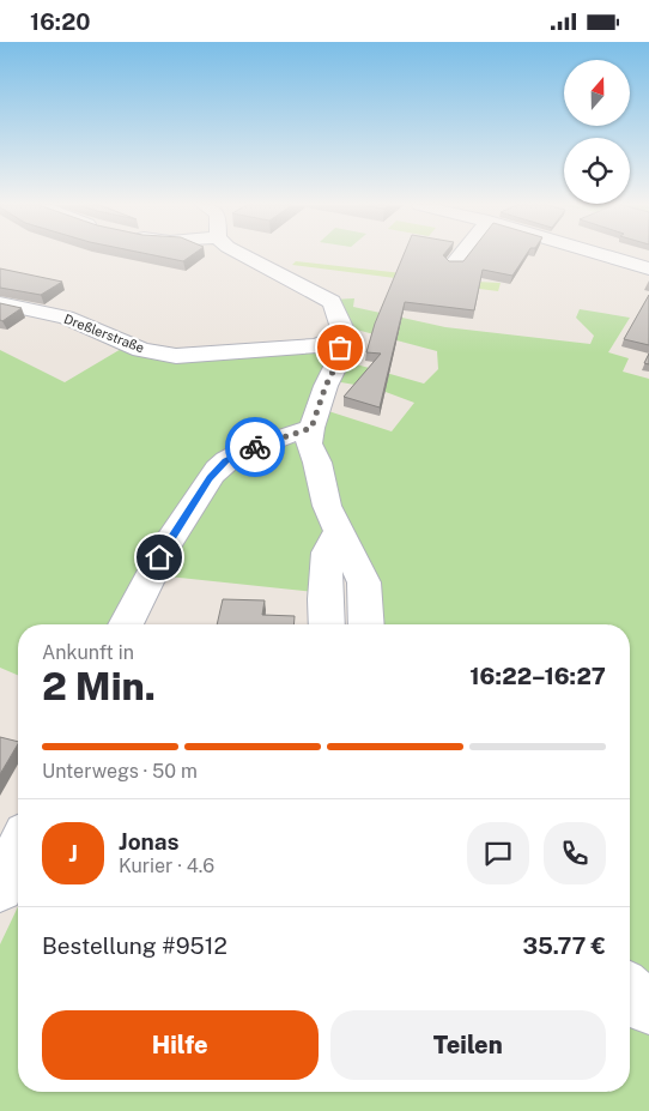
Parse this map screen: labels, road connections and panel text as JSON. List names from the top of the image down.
{
  "streets": {
    "street": ["Dreßlerstraße"]
  },
  "north": "top",
  "page": {
    "status": "16:20",
    "heading": ["2 Min.", "Ankunft in", "16:22–16:27"],
    "panel": [
      "Jonas",
      "Kurier · 4.6",
      "Bestellung #9512",
      "35.77 €"
    ],
    "bar": "Unterwegs · 50 m",
    "round": "J",
    "buttons": ["Hilfe", "Teilen"]
  }
}
